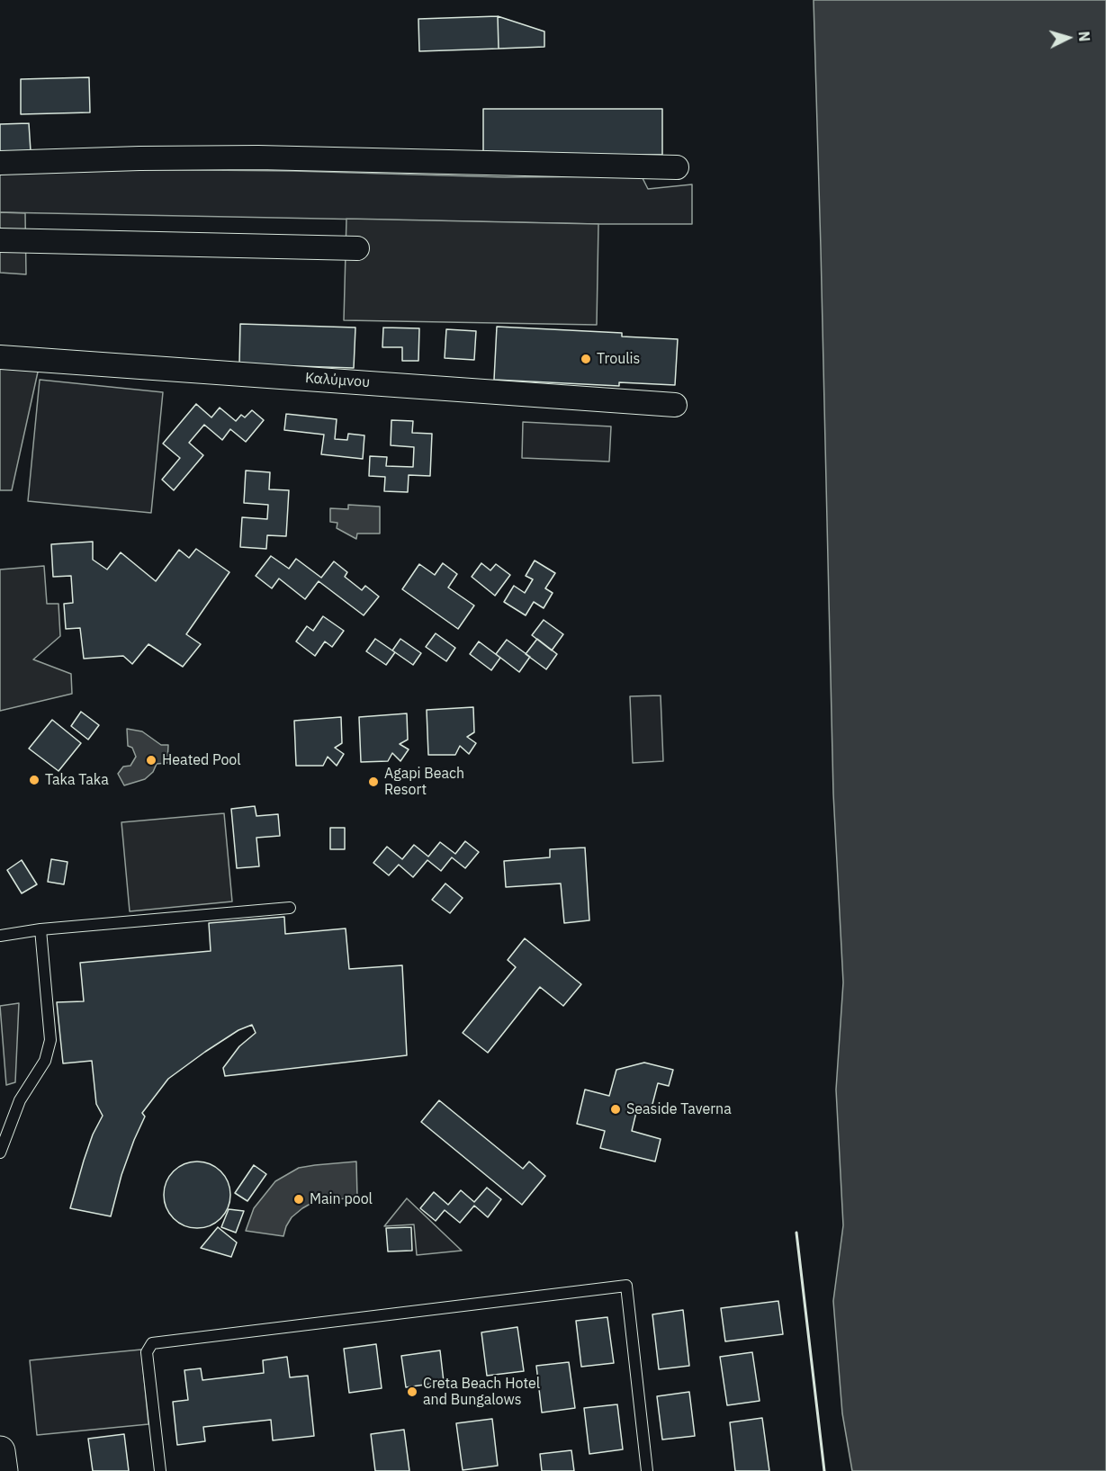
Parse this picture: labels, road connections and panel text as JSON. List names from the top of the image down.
{
  "streets": {
    "street": ["Καλύμνου"]
  },
  "places": [
    "Troulis",
    "Heated Pool",
    "Taka Taka",
    "Agapi Beach Resort",
    "Seaside Taverna",
    "Main pool",
    "Creta Beach Hotel and Bungalows"
  ],
  "north": "right"
}
